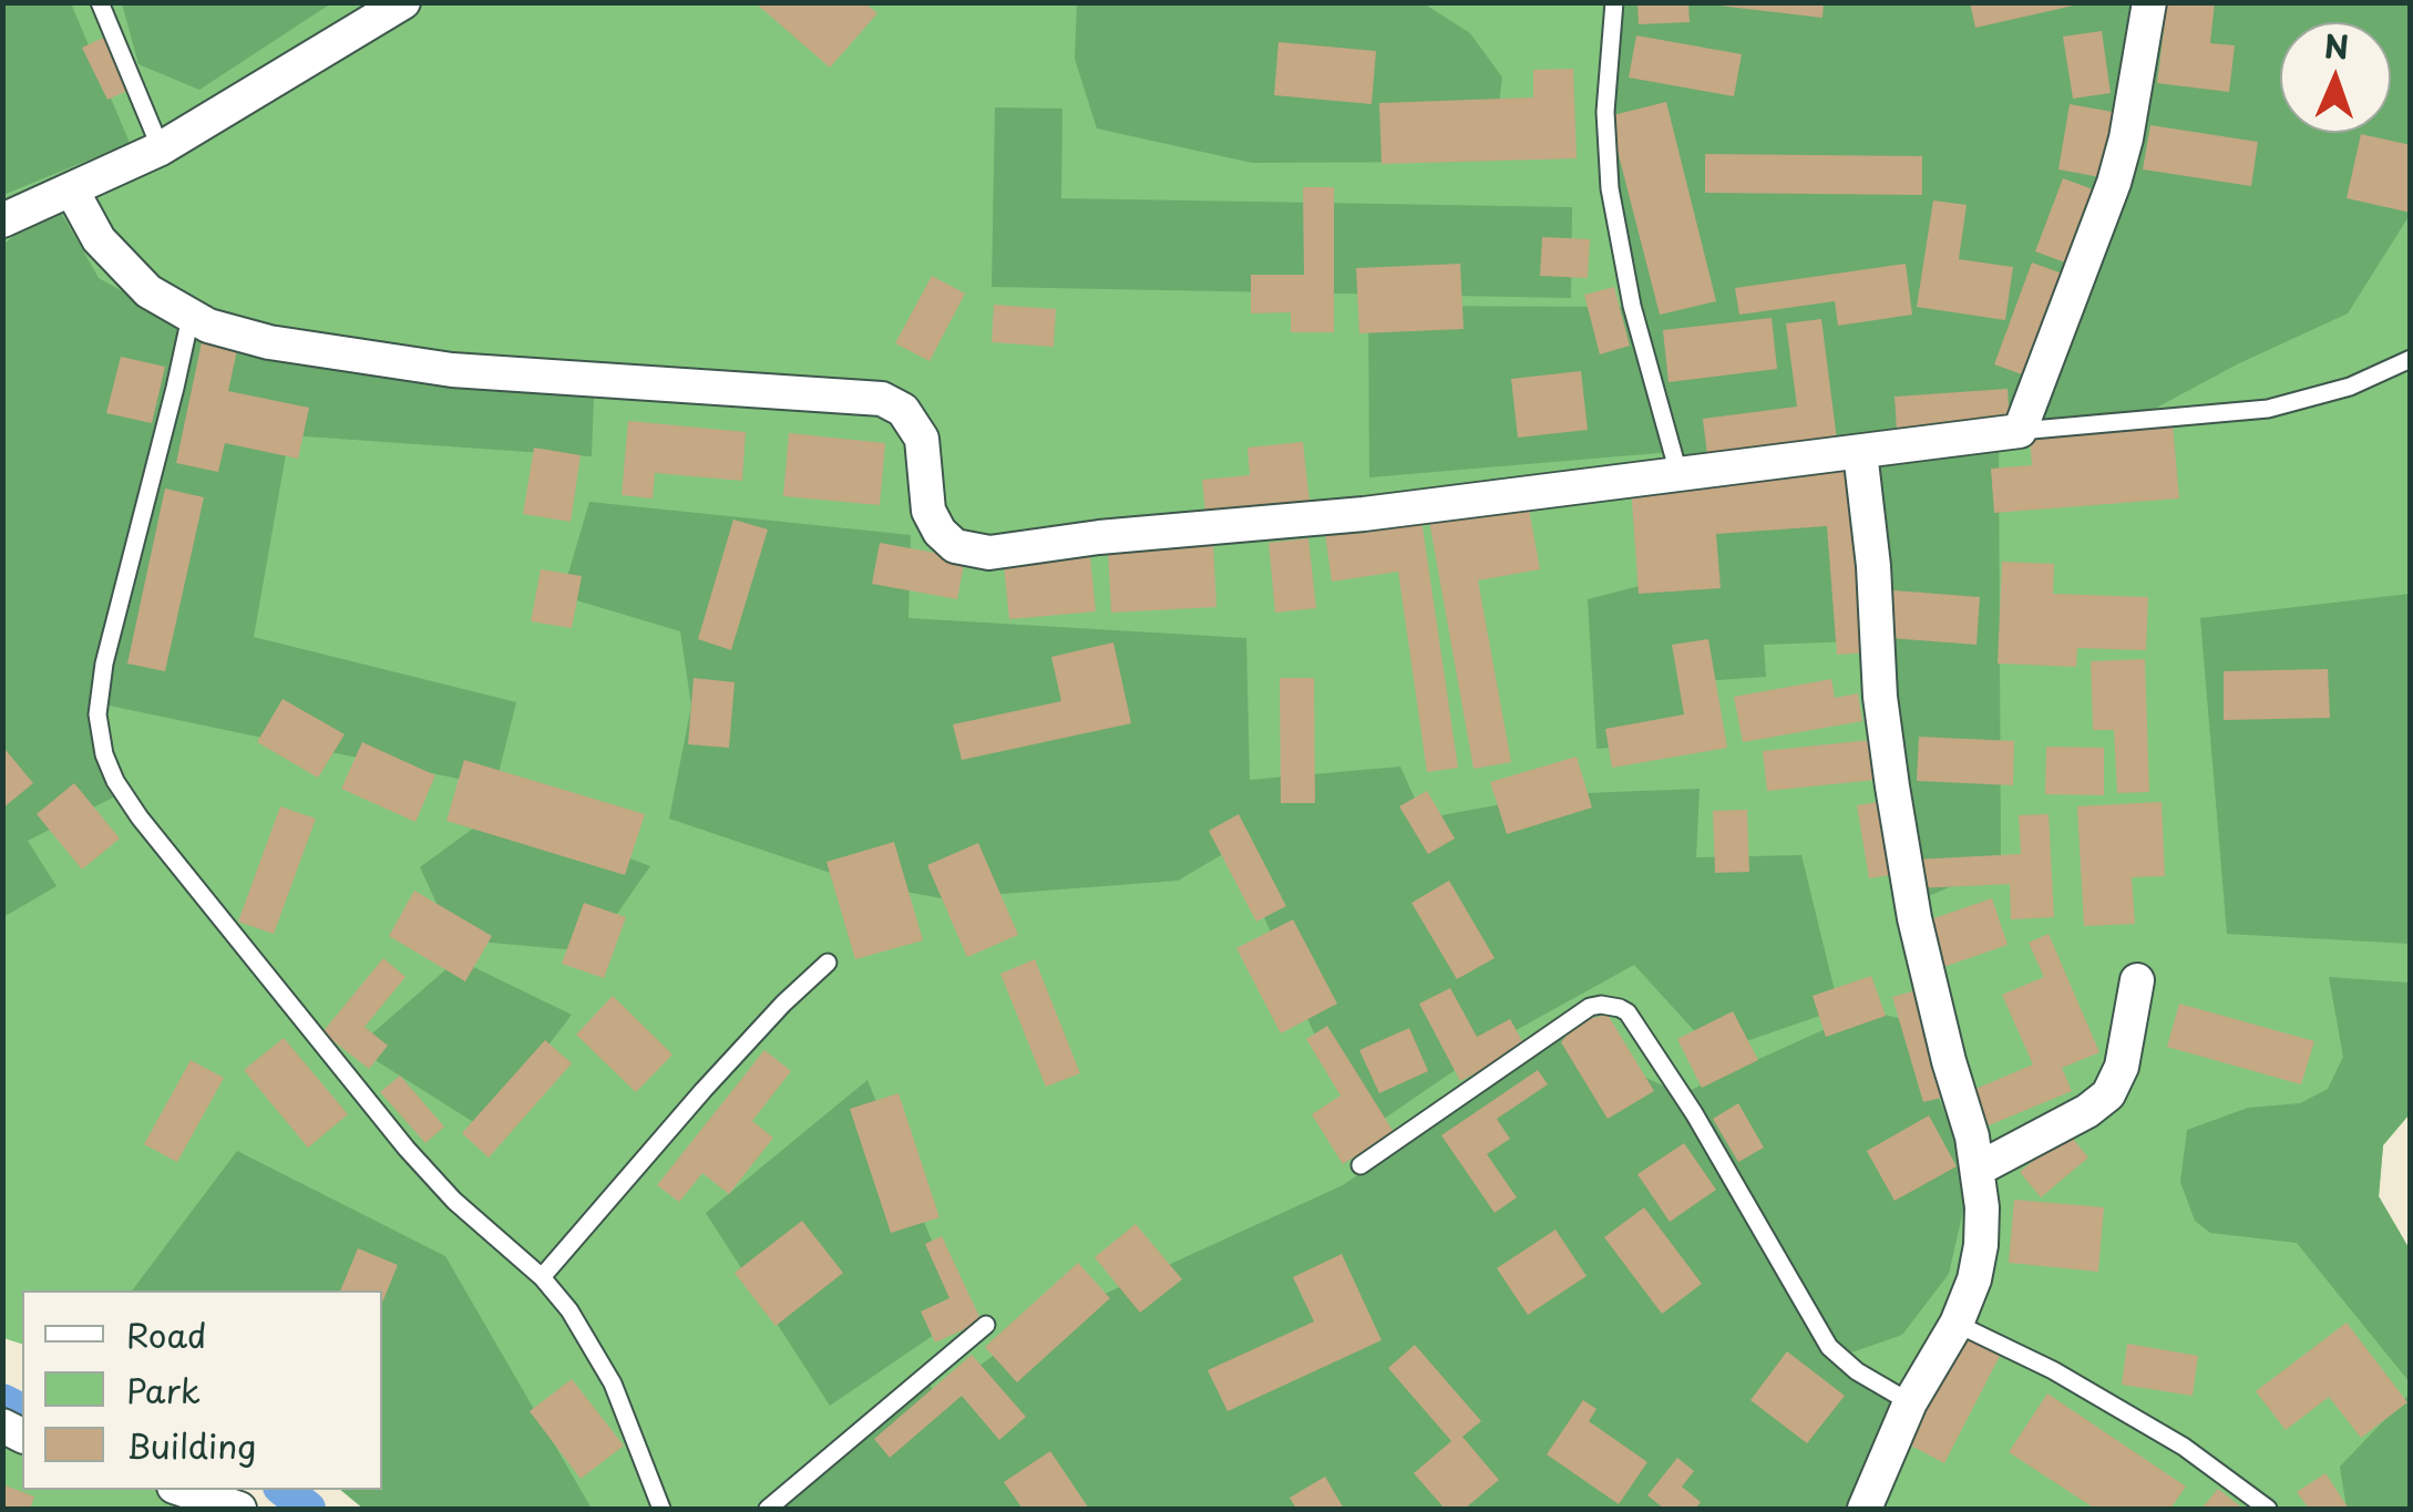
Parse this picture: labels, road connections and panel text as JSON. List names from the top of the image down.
{
  "legend": ["Road", "Park", "Building"],
  "north": "top"
}
